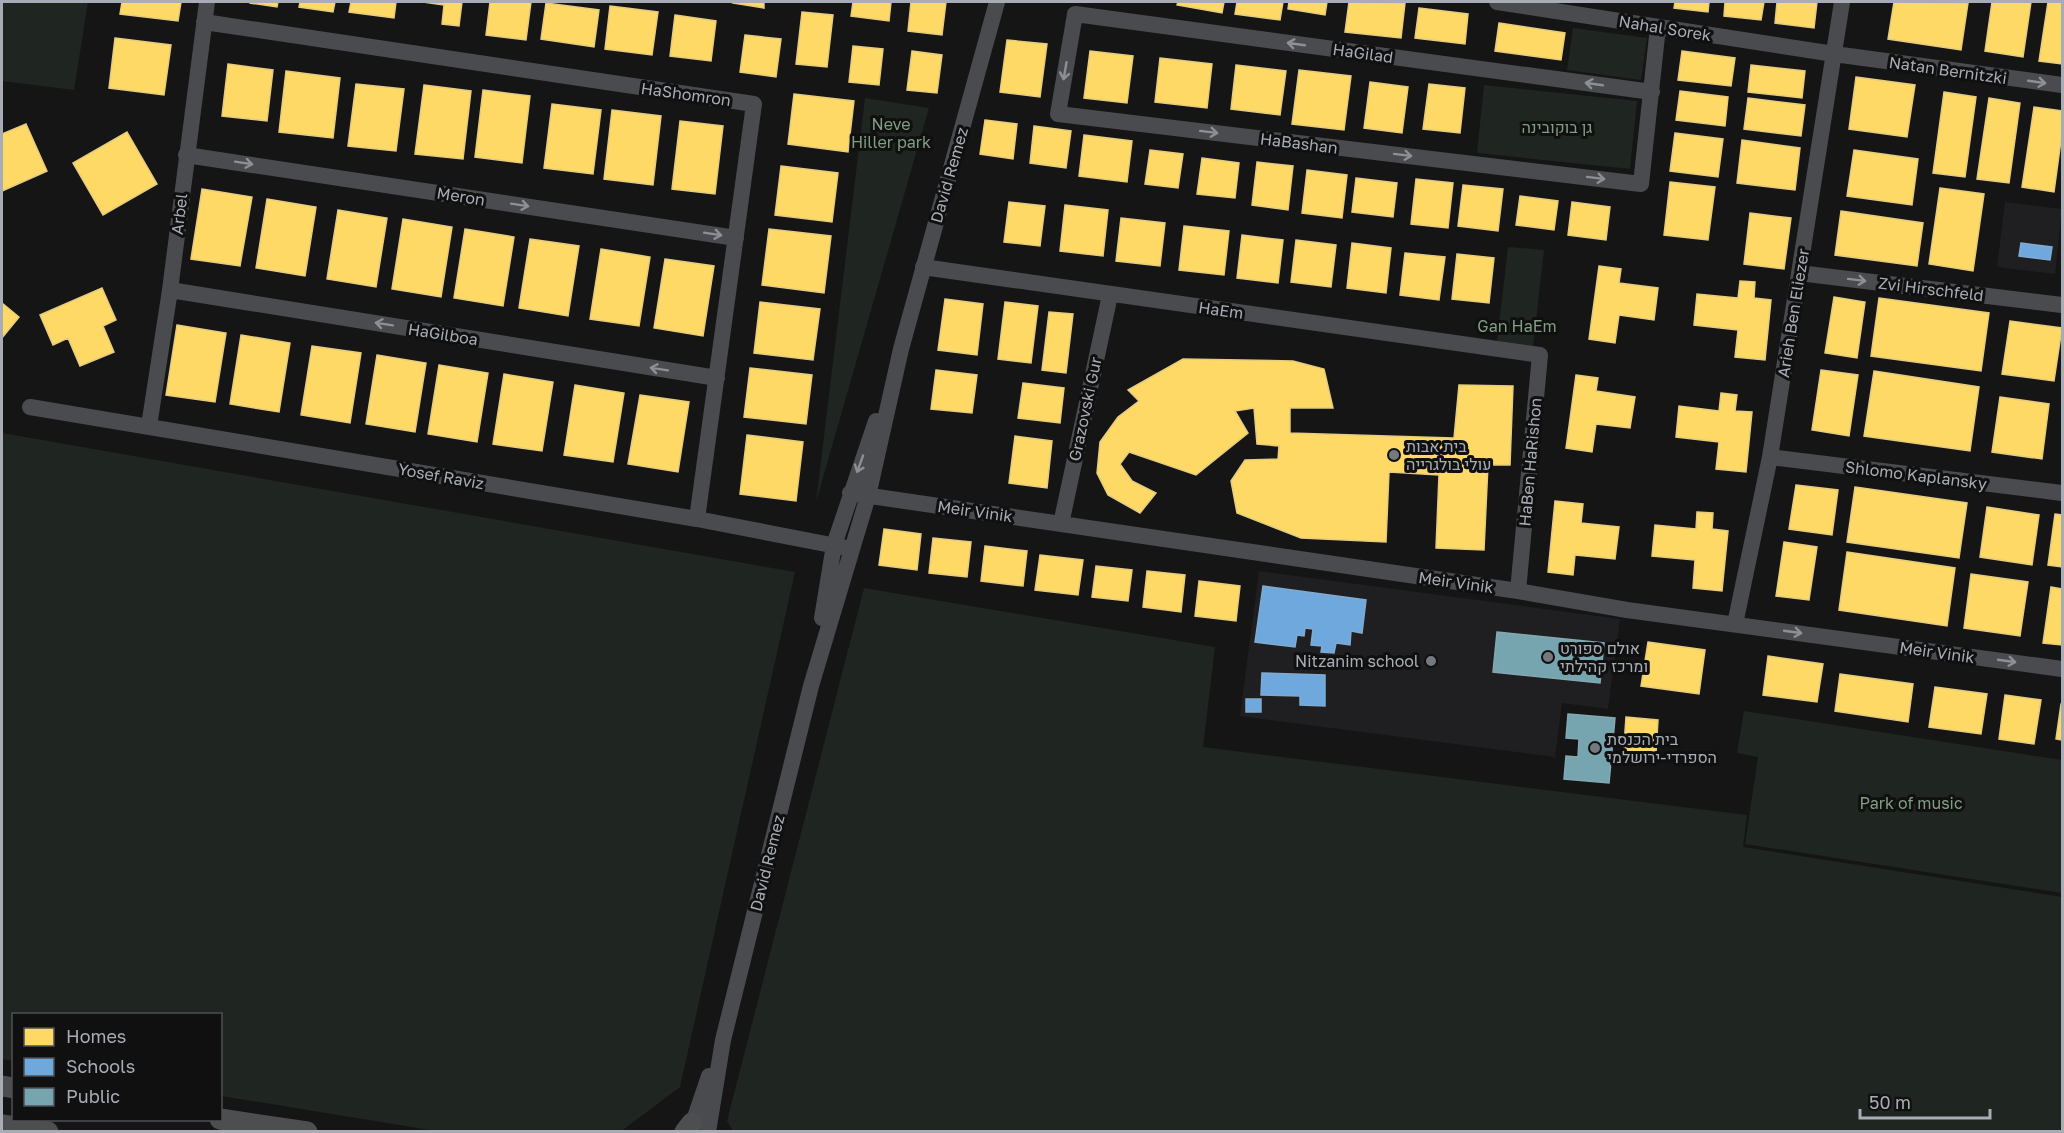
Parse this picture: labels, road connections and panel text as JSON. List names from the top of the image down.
{
  "streets": {
    "street": [
      "Nahal Sorek",
      "HaGilad",
      "Natan Bernitzki",
      "HaShomron",
      "HaBashan",
      "David Remez",
      "Meron",
      "Arbel",
      "Zvi Hirschfeld",
      "HaEm",
      "Arieh Ben Eliezer",
      "HaGilboa",
      "Grazovski Gur",
      "HaBen HaRishon",
      "Shlomo Kaplansky",
      "Yosef Raviz",
      "Meir Vinik"
    ]
  },
  "crossings": [
    ["Nahal Sorek", "Natan Bernitzki"],
    ["Nahal Sorek", "Arieh Ben Eliezer"],
    ["HaGilad", "HaBashan"],
    ["Natan Bernitzki", "Arieh Ben Eliezer"],
    ["HaShomron", "Meron"],
    ["HaShomron", "Arbel"],
    ["HaShomron", "HaGilboa"],
    ["HaShomron", "Yosef Raviz"],
    ["David Remez", "HaEm"],
    ["David Remez", "Yosef Raviz"],
    ["David Remez", "Meir Vinik"],
    ["Meron", "Arbel"],
    ["Arbel", "HaGilboa"],
    ["Arbel", "Yosef Raviz"],
    ["Zvi Hirschfeld", "Arieh Ben Eliezer"],
    ["HaEm", "Grazovski Gur"],
    ["HaEm", "HaBen HaRishon"],
    ["Arieh Ben Eliezer", "Shlomo Kaplansky"],
    ["Arieh Ben Eliezer", "Meir Vinik"],
    ["Grazovski Gur", "Meir Vinik"],
    ["HaBen HaRishon", "Meir Vinik"]
  ],
  "one_way": [
    "HaGilad",
    "Natan Bernitzki",
    "Meron",
    "Zvi Hirschfeld",
    "HaGilboa"
  ],
  "parks": [
    "Neve Hiller park",
    "גן בוקובינה",
    "Gan HaEm",
    "Park of music"
  ],
  "places": [
    "בית אבות עולי בולגרייה",
    "אולם ספורט ומרכז קהילתי",
    "Nitzanim school",
    "בית הכנסת הספרדי-ירושלמי"
  ],
  "legend": ["Homes", "Schools", "Public"],
  "scale_bar": "50 m"
}
